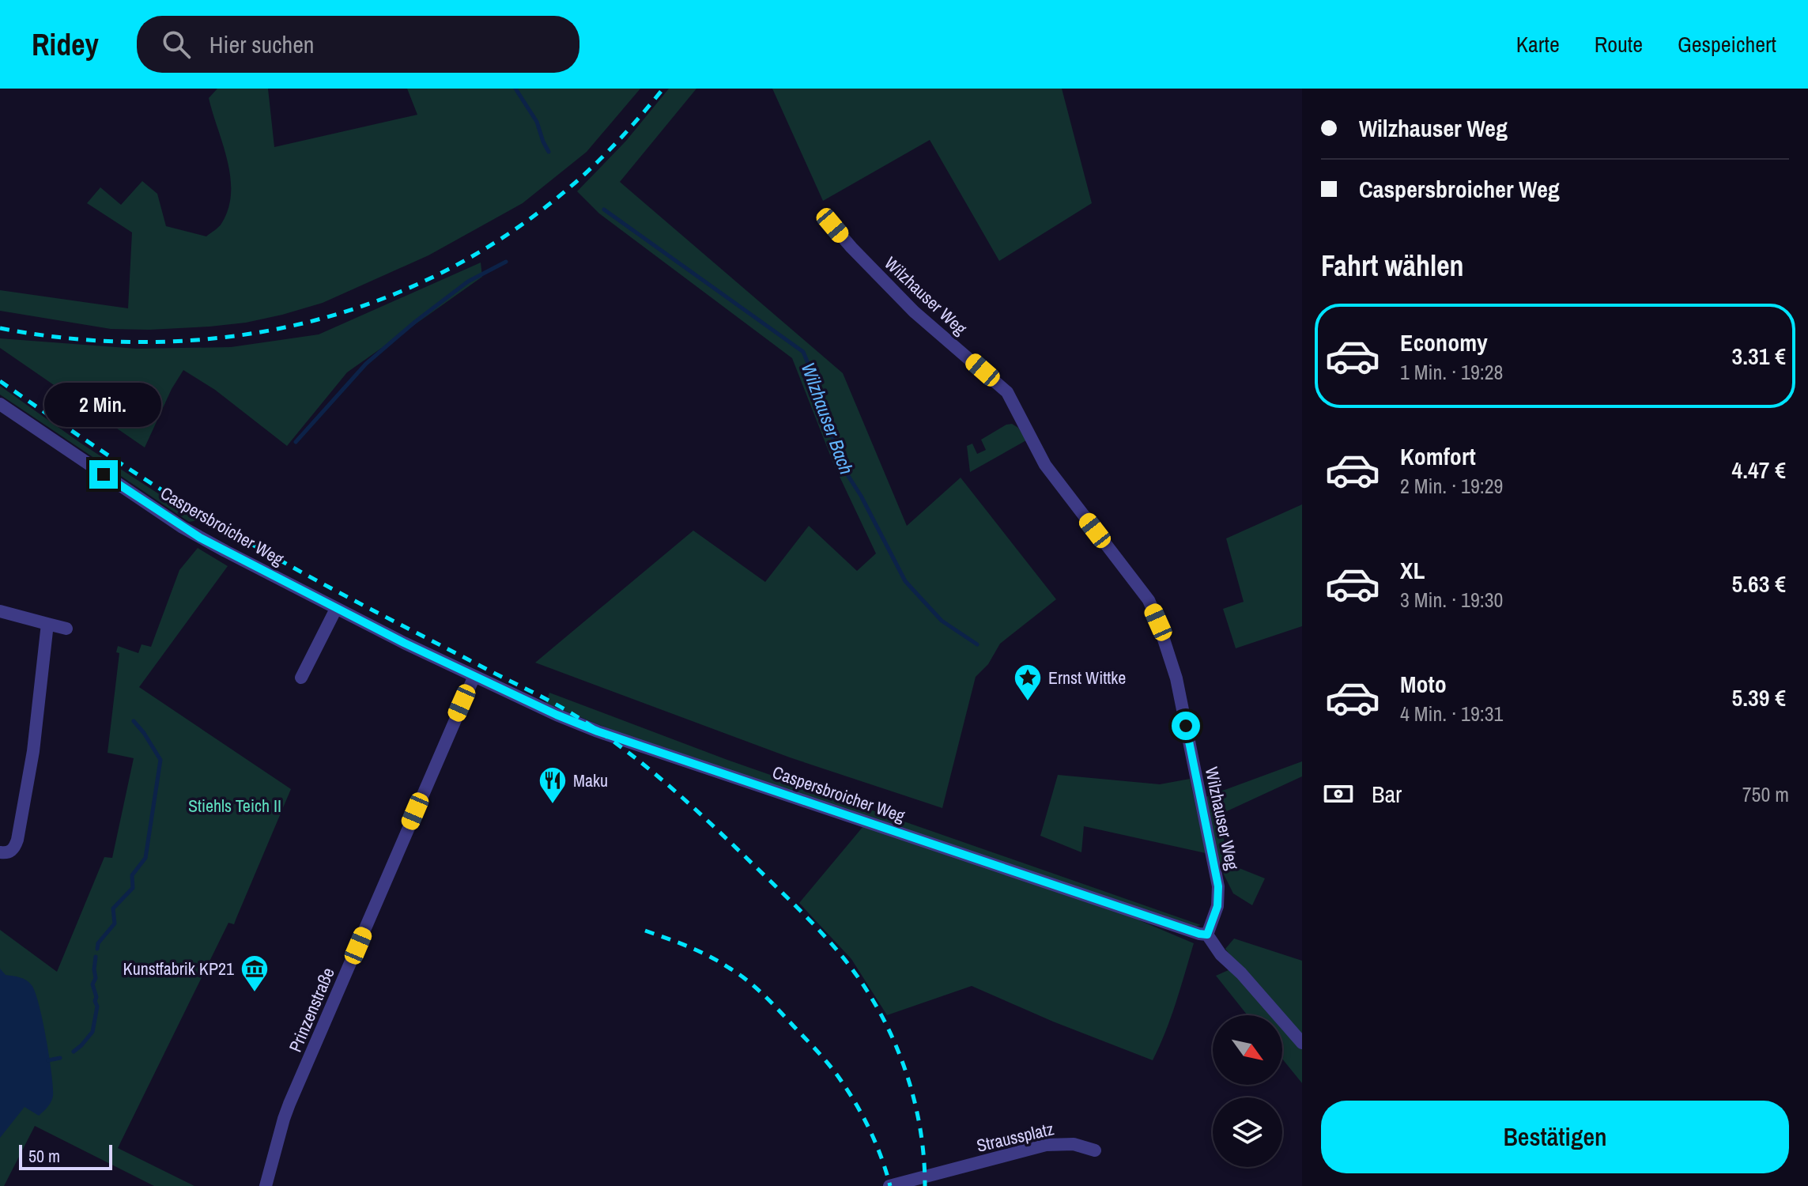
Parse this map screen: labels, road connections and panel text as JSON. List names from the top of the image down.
{
  "streets": {
    "street": [
      "Wilzhauser Weg",
      "Caspersbroicher Weg",
      "Prinzenstraße",
      "Straussplatz"
    ]
  },
  "crossings": [
    ["Wilzhauser Weg", "Caspersbroicher Weg"],
    ["Caspersbroicher Weg", "Prinzenstraße"]
  ],
  "water": ["Wilzhauser Bach"],
  "parks": ["Stiehls Teich II"],
  "places": {
    "place": ["Ernst Wittke"],
    "restaurant": ["Maku"],
    "museum": ["Kunstfabrik KP21"]
  },
  "scale_bar": "50 m",
  "north": "bottom right",
  "page": {
    "header": "Ridey",
    "search": "Hier suchen",
    "nav": ["Karte", "Route", "Gespeichert"],
    "banner": ["Wilzhauser Weg", "Caspersbroicher Weg"],
    "heading": "Fahrt wählen",
    "list": [
      {
        "name": "Economy",
        "note": "1 Min. · 19:28",
        "value": "3.31 €"
      },
      {
        "name": "Komfort",
        "note": "2 Min. · 19:29",
        "value": "4.47 €"
      },
      {
        "name": "XL",
        "note": "3 Min. · 19:30",
        "value": "5.63 €"
      },
      {
        "name": "Moto",
        "note": "4 Min. · 19:31",
        "value": "5.39 €"
      }
    ],
    "bubble": "2 Min.",
    "pay": ["Bar", "750 m"],
    "buttons": "Bestätigen",
    "scale": "50 m"
  }
}
